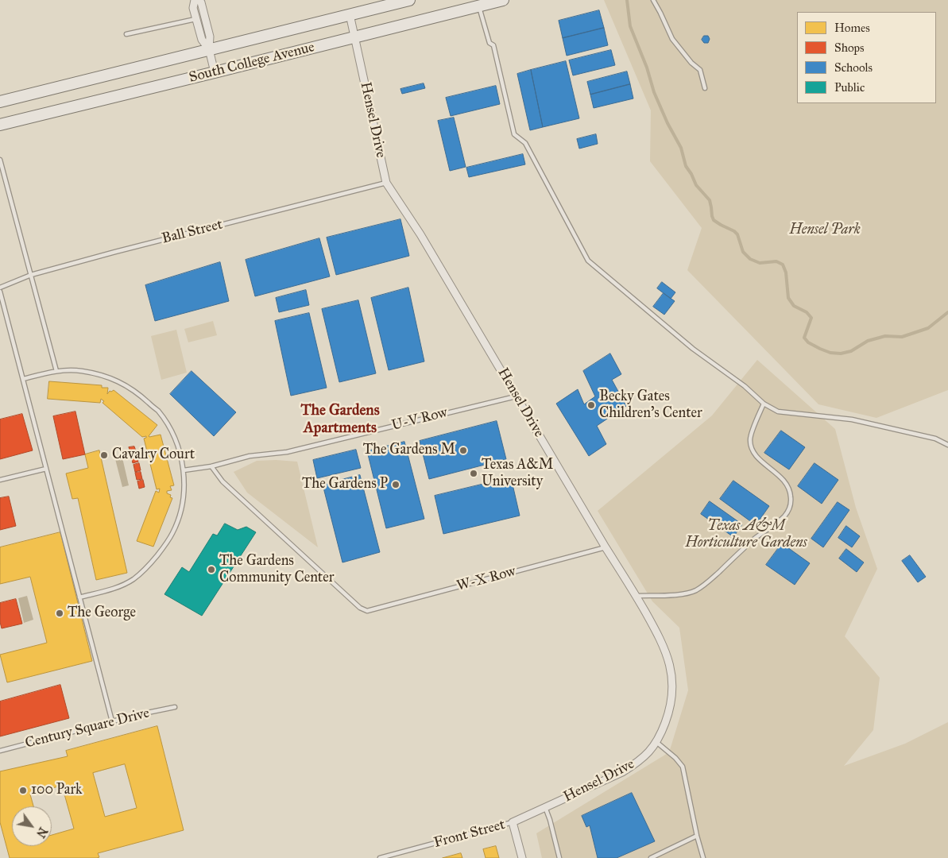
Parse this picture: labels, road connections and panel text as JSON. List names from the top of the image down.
{
  "streets": {
    "main road": ["South College Avenue"],
    "street": ["Hensel Drive"],
    "lane": [
      "Ball Street",
      "U-V Row",
      "W-X Row",
      "Century Square Drive",
      "Front Street"
    ]
  },
  "crossings": [
    ["South College Avenue", "Hensel Drive"],
    ["Hensel Drive", "Ball Street"],
    ["Hensel Drive", "U-V Row"],
    ["Hensel Drive", "W-X Row"],
    ["Hensel Drive", "Front Street"],
    ["U-V Row", "W-X Row"]
  ],
  "districts": ["The Gardens Apartments"],
  "parks": ["Hensel Park", "Texas A&M Horticulture Gardens"],
  "places": [
    "Becky Gates Children's Center",
    "The Gardens M",
    "Cavalry Court",
    "Texas A&M University",
    "The Gardens P",
    "The Gardens Community Center",
    "The George",
    "100 Park"
  ],
  "legend": [
    "Homes",
    "Shops",
    "Schools",
    "Public"
  ],
  "north": "bottom right"
}
